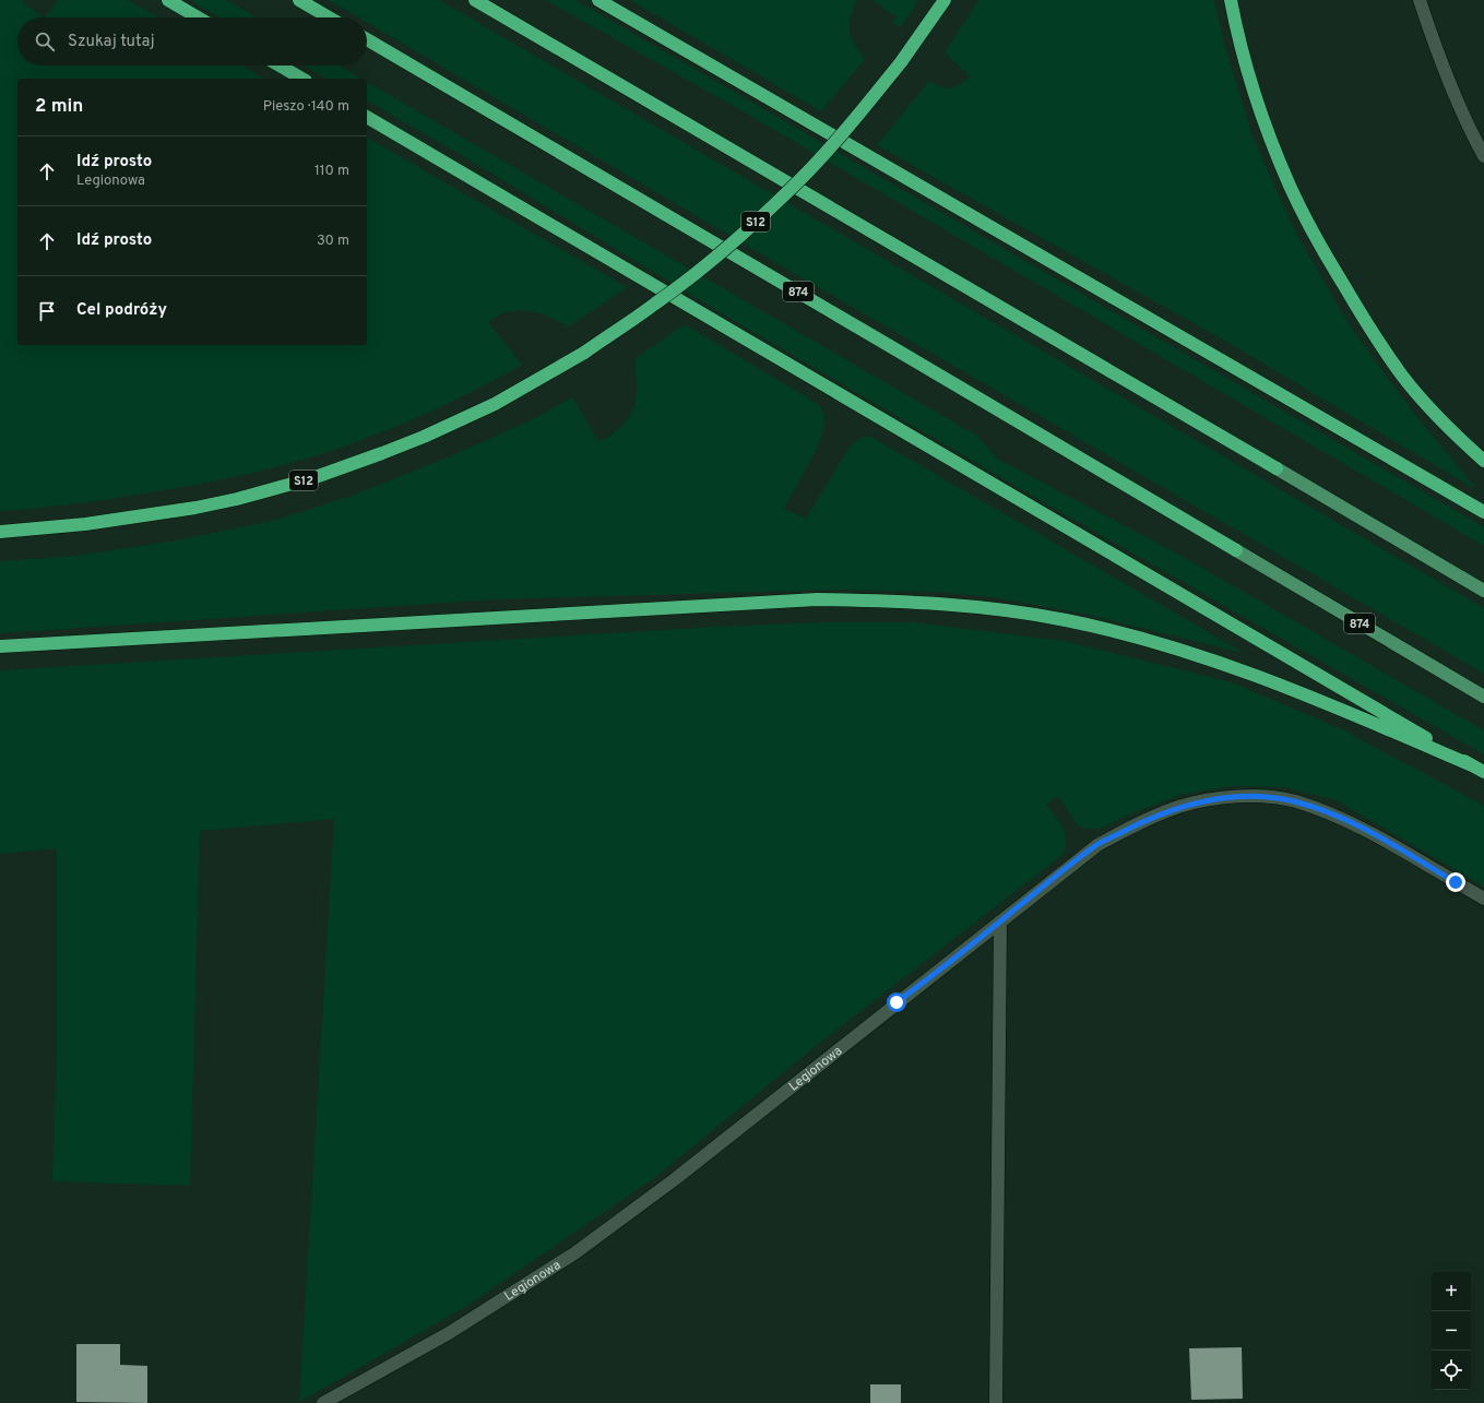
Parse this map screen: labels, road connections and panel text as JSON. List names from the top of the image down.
{
  "streets": {
    "highway": ["S12", "874"],
    "street": ["Legionowa"]
  },
  "page": {
    "search": "Szukaj tutaj",
    "heading": ["2 min", "Pieszo · 140 m"],
    "list": [
      ["Idź prosto", "Legionowa", "110 m"],
      ["Idź prosto", "30 m"],
      "Cel podróży"
    ],
    "map_buttons": ["+", "−"]
  }
}
